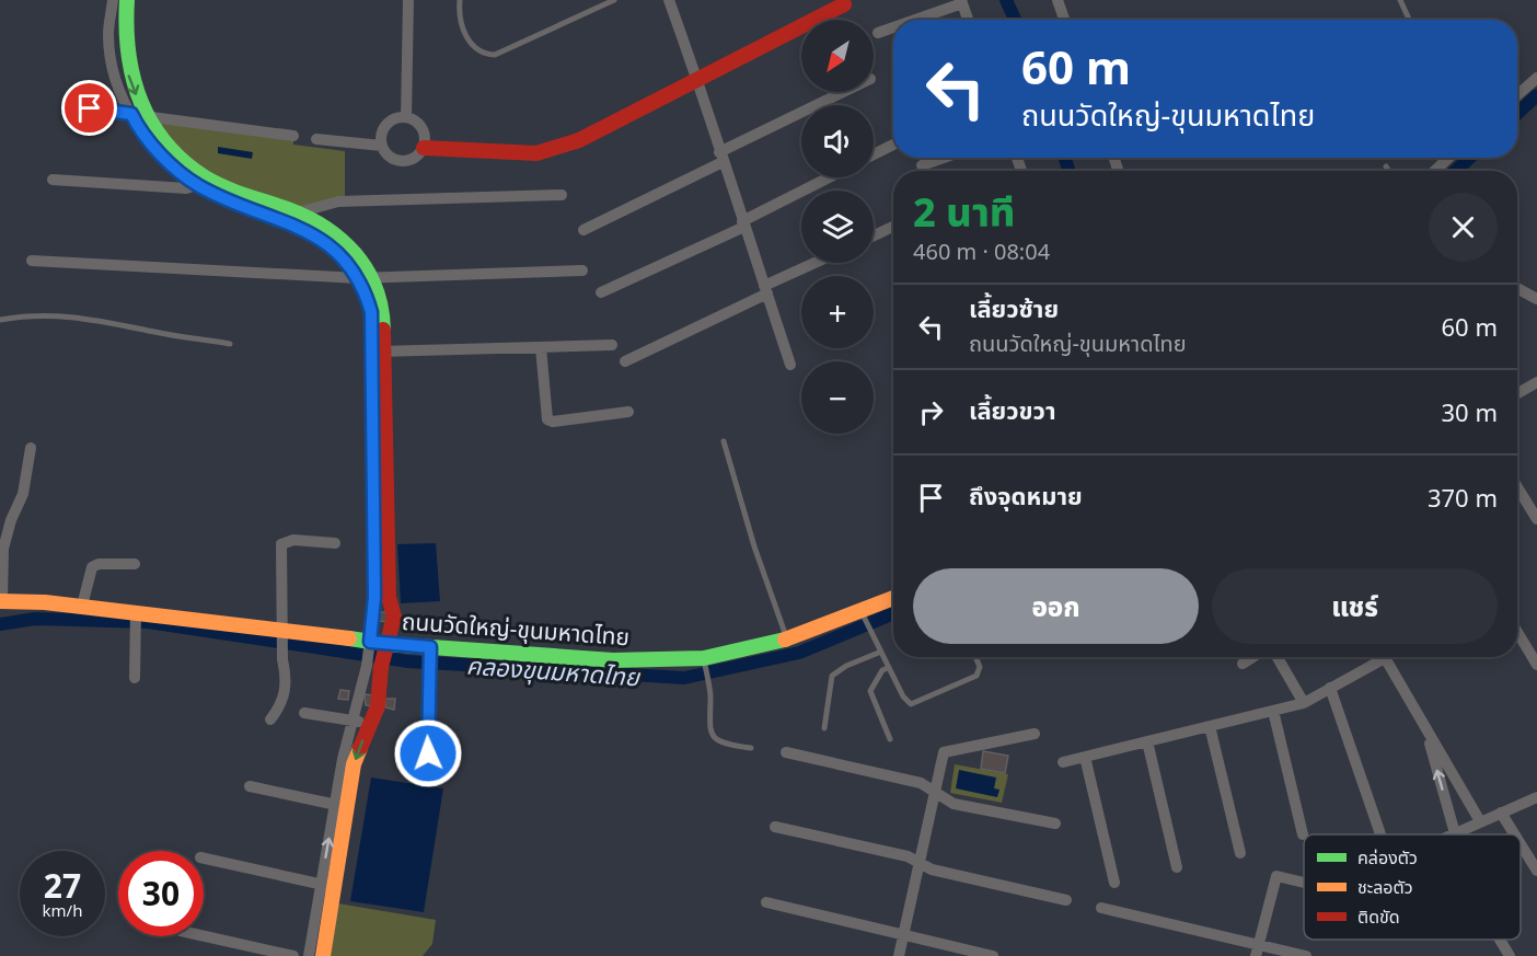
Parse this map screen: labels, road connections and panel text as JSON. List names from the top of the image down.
{
  "streets": {
    "street": ["ถนนวัดใหญ่-ขุนมหาดไทย"]
  },
  "water": ["คลองขุนมหาดไทย"],
  "legend": ["คล่องตัว", "ชะลอตัว", "ติดขัด"],
  "north": "bottom left",
  "page": {
    "map_buttons": ["+", "−"],
    "turn": ["60 m", "ถนนวัดใหญ่-ขุนมหาดไทย"],
    "heading": ["2 นาที", "460 m · 08:04"],
    "list": [
      {
        "name": "เลี้ยวซ้าย",
        "note": "ถนนวัดใหญ่-ขุนมหาดไทย",
        "value": "60 m"
      },
      {
        "name": "เลี้ยวขวา",
        "value": "30 m"
      },
      {
        "name": "ถึงจุดหมาย",
        "value": "370 m"
      }
    ],
    "buttons": ["ออก", "แชร์"],
    "speed": "27 km/h",
    "limit": "30"
  }
}
